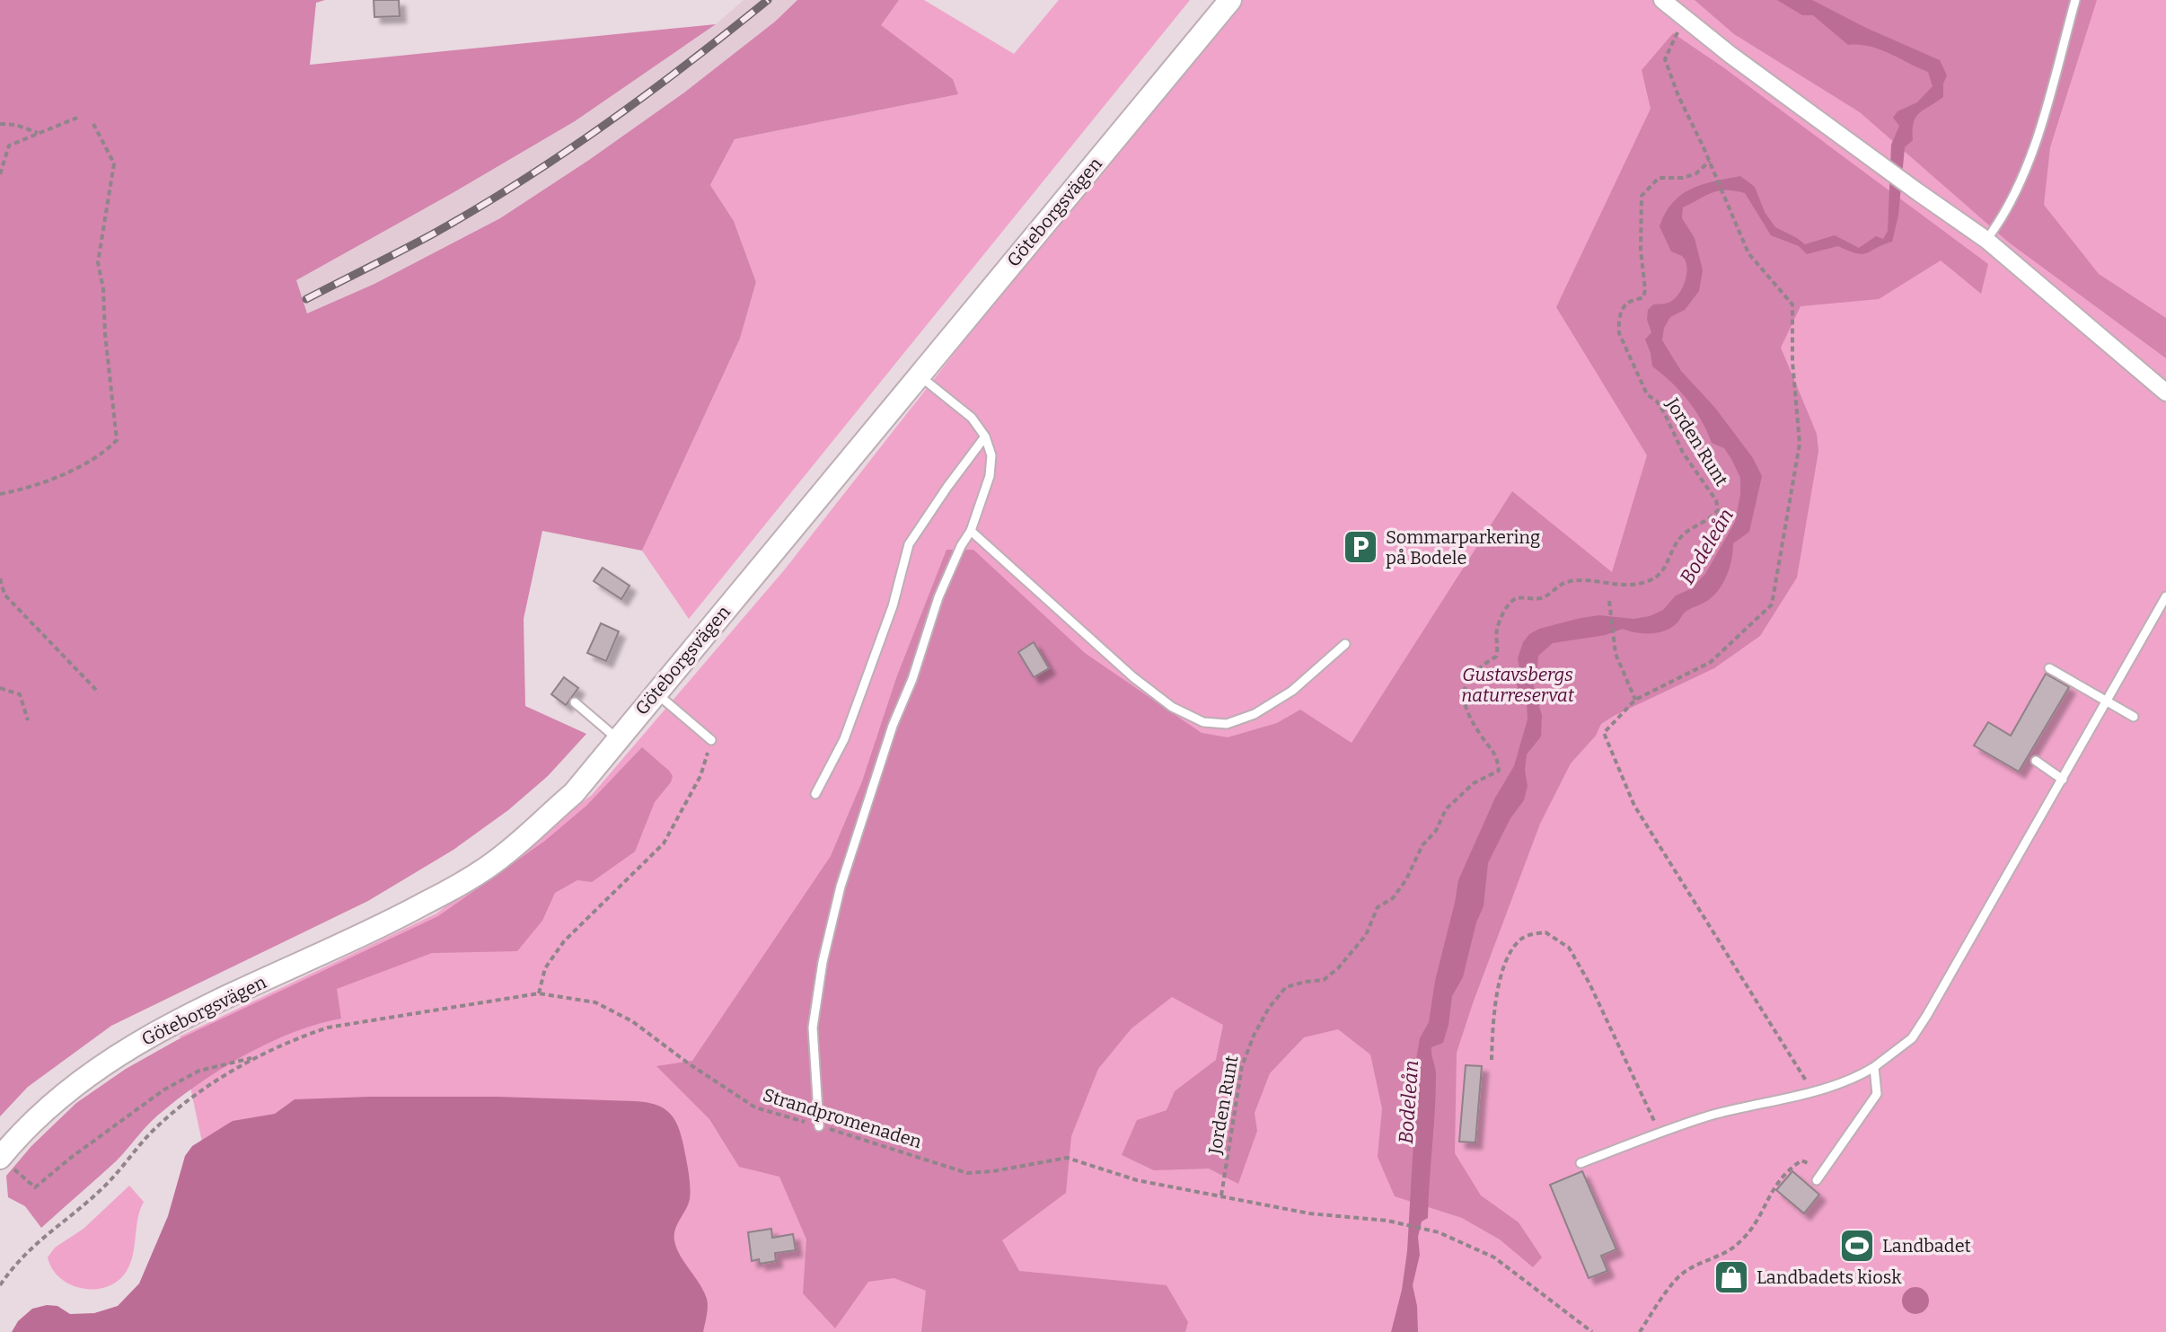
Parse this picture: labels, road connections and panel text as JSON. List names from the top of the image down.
{
  "streets": {
    "street": ["Göteborgsvägen"],
    "path": ["Jorden Runt", "Strandpromenaden"]
  },
  "crossings": [
    ["Jorden Runt", "Strandpromenaden"]
  ],
  "water": ["Bodeleån"],
  "parks": ["Gustavsbergs naturreservat"],
  "places": {
    "parking": ["Sommarparkering på Bodele"],
    "sports": ["Landbadet"],
    "shop": ["Landbadets kiosk"]
  }
}
